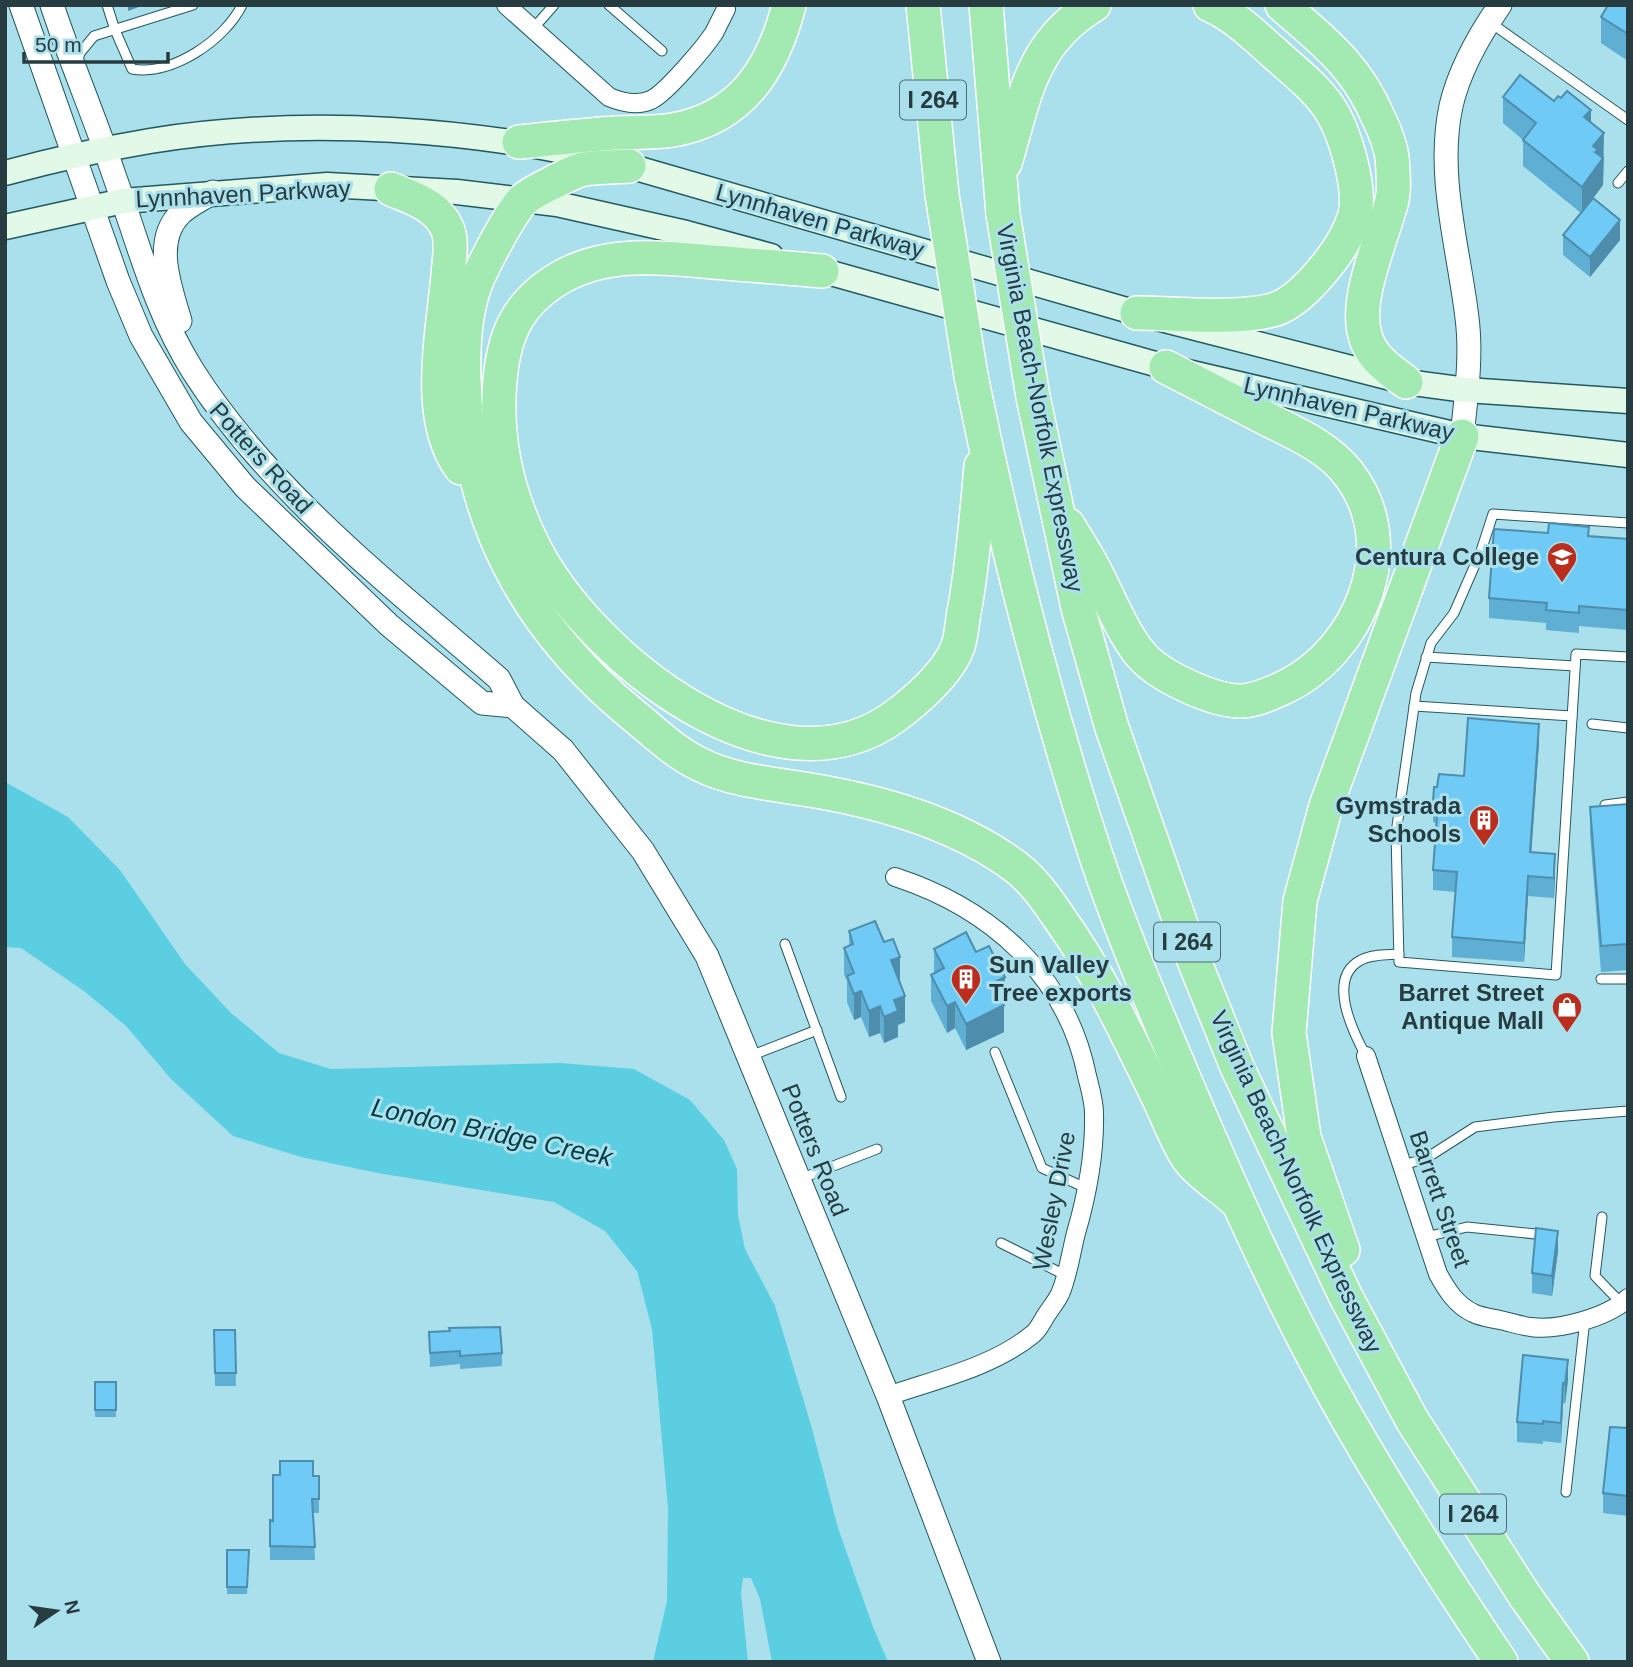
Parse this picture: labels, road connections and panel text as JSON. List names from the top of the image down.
{
  "streets": {
    "highway": ["I 264", "Virginia Beach-Norfolk Expressway"],
    "main road": ["Lynnhaven Parkway"],
    "street": ["Potters Road", "Barrett Street", "Wesley Drive"]
  },
  "crossings": [
    ["Lynnhaven Parkway", "Potters Road"],
    ["Potters Road", "Wesley Drive"]
  ],
  "water": ["London Bridge Creek"],
  "places": {
    "school or university": ["Centura College"],
    "building": ["Gymstrada Schools", "Sun Valley Tree exports"],
    "shop": ["Barret Street Antique Mall"]
  },
  "scale_bar": "50 m",
  "north": "right"
}
